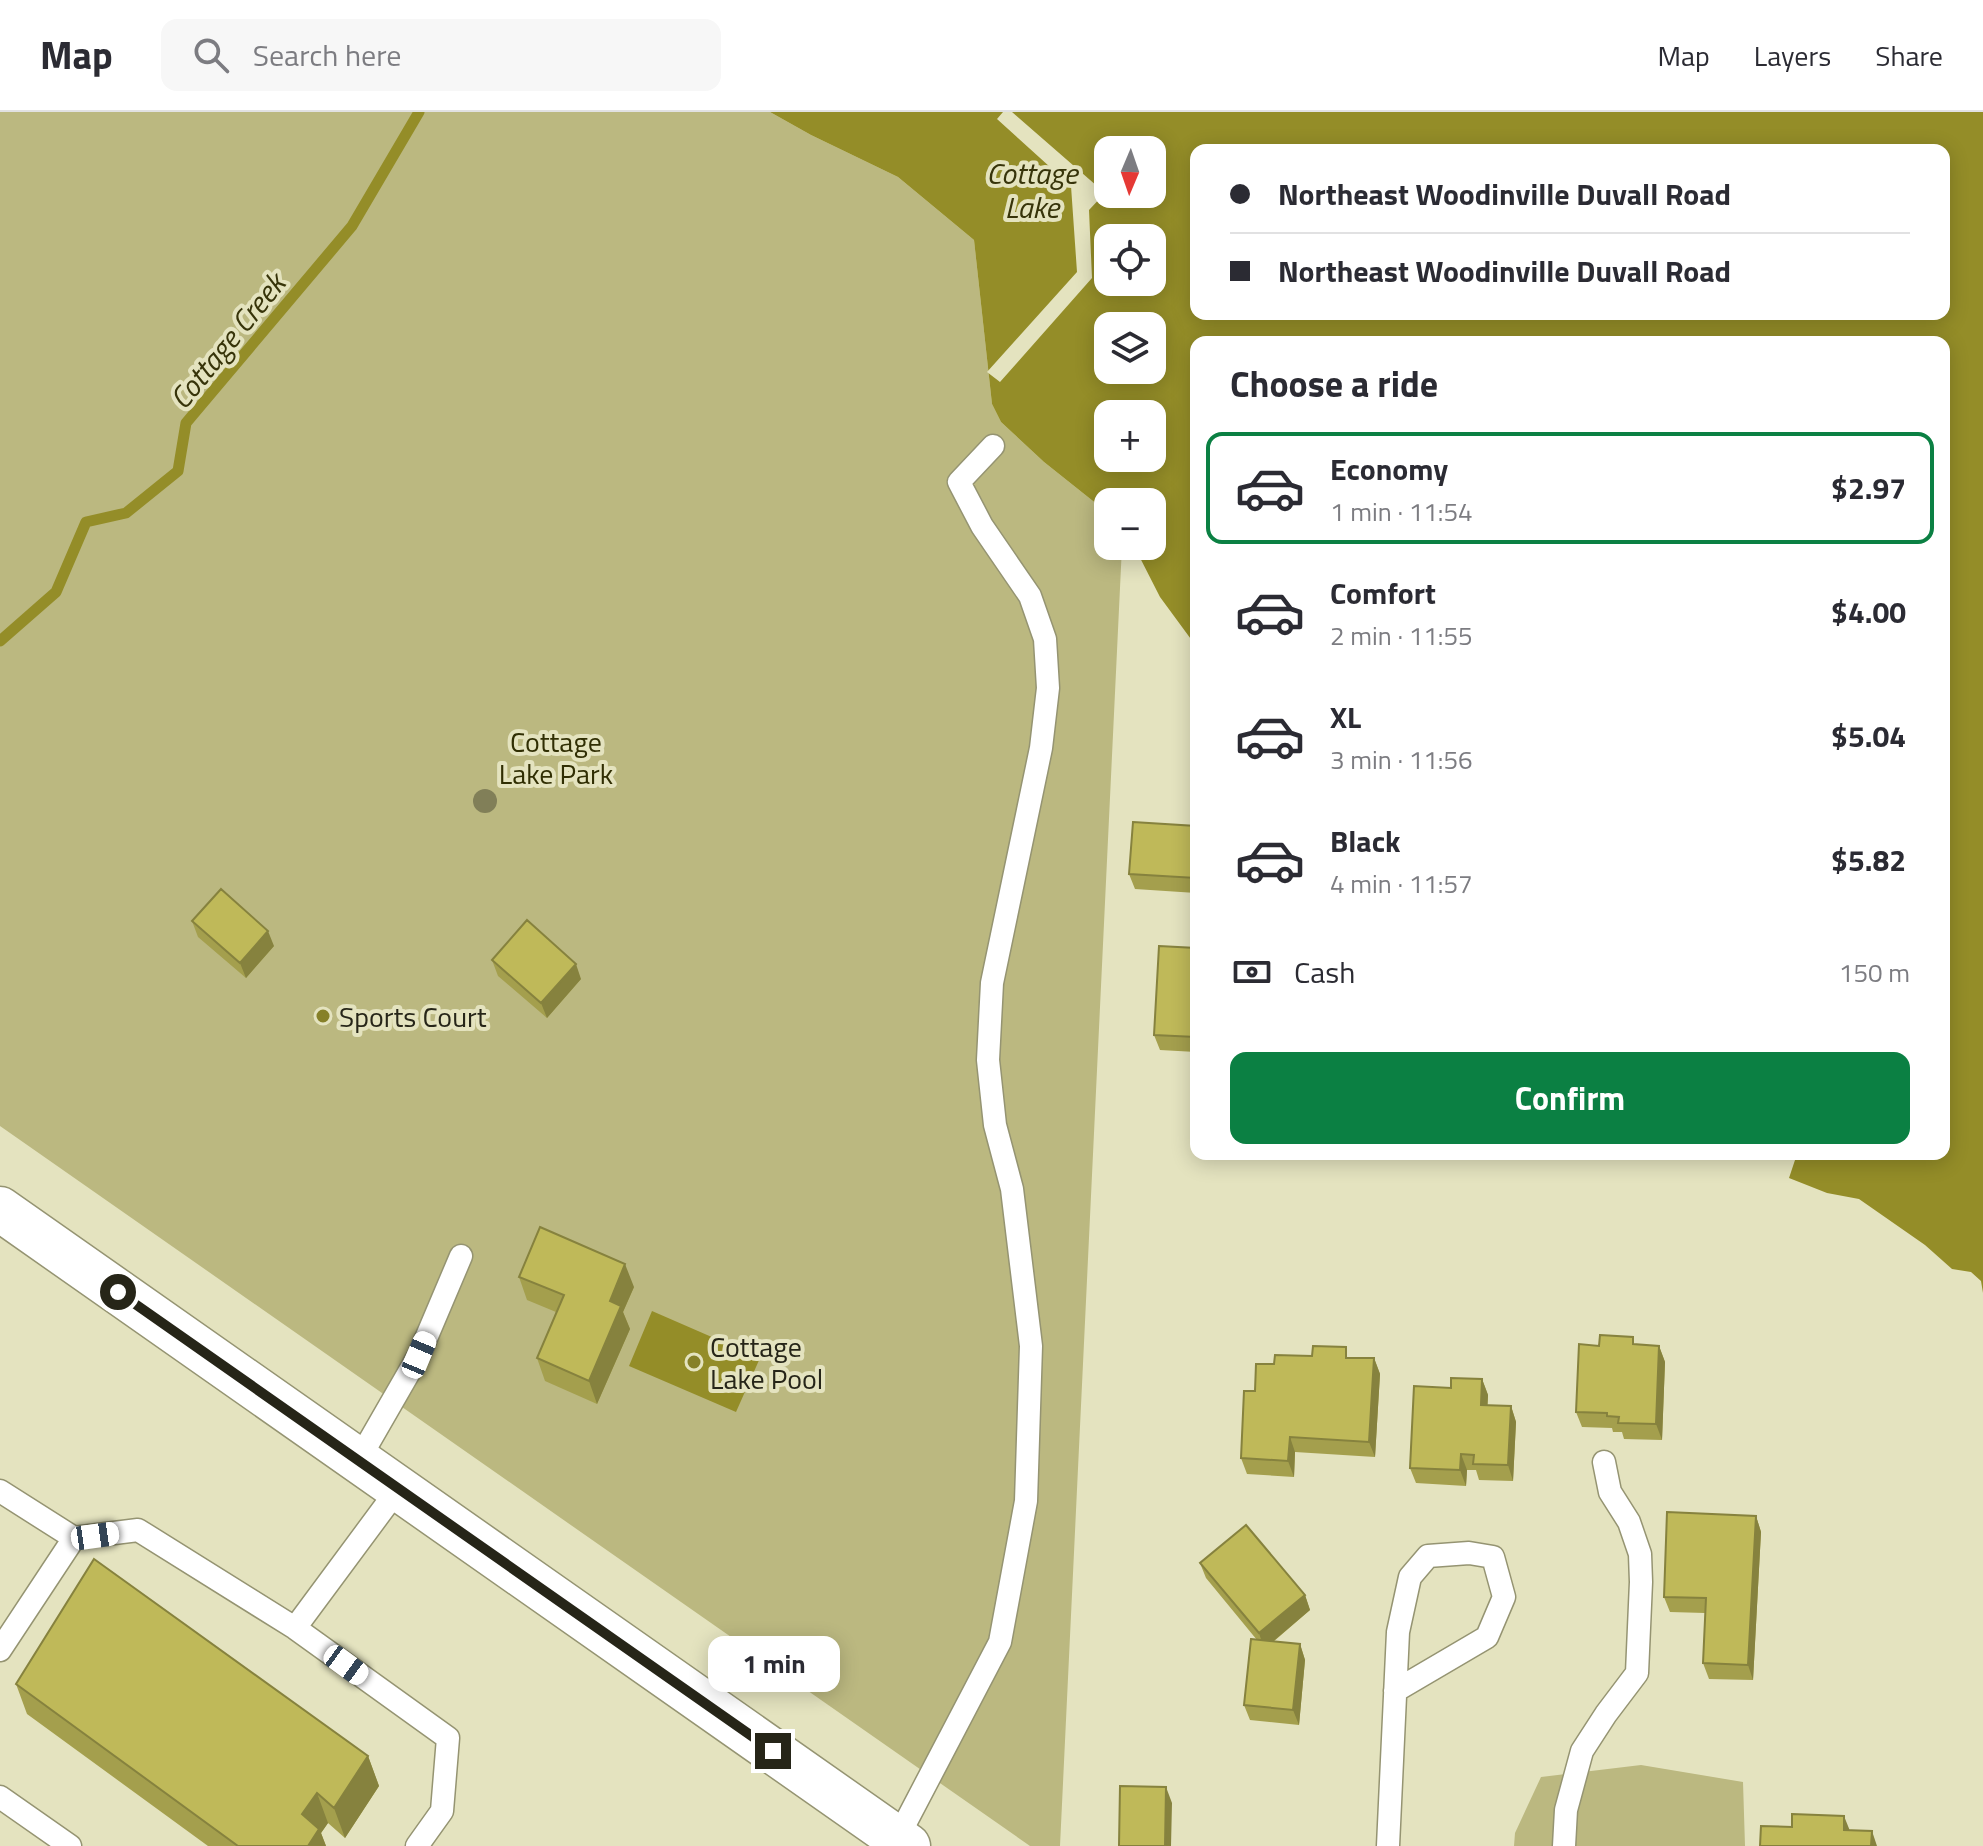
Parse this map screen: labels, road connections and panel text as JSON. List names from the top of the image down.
{
  "water": ["Cottage Lake", "Cottage Creek"],
  "parks": ["Cottage Lake Park"],
  "places": ["Sports Court", "Cottage Lake Pool"],
  "north": "bottom",
  "page": {
    "header": "Map",
    "search": "Search here",
    "nav": ["Map", "Layers", "Share"],
    "map_buttons": ["+", "−"],
    "banner": ["Northeast Woodinville Duvall Road", "Northeast Woodinville Duvall Road"],
    "heading": "Choose a ride",
    "list": [
      {
        "name": "Economy",
        "note": "1 min · 11:54",
        "value": "$2.97"
      },
      {
        "name": "Comfort",
        "note": "2 min · 11:55",
        "value": "$4.00"
      },
      {
        "name": "XL",
        "note": "3 min · 11:56",
        "value": "$5.04"
      },
      {
        "name": "Black",
        "note": "4 min · 11:57",
        "value": "$5.82"
      }
    ],
    "pay": ["Cash", "150 m"],
    "buttons": "Confirm",
    "bubble": "1 min"
  }
}
